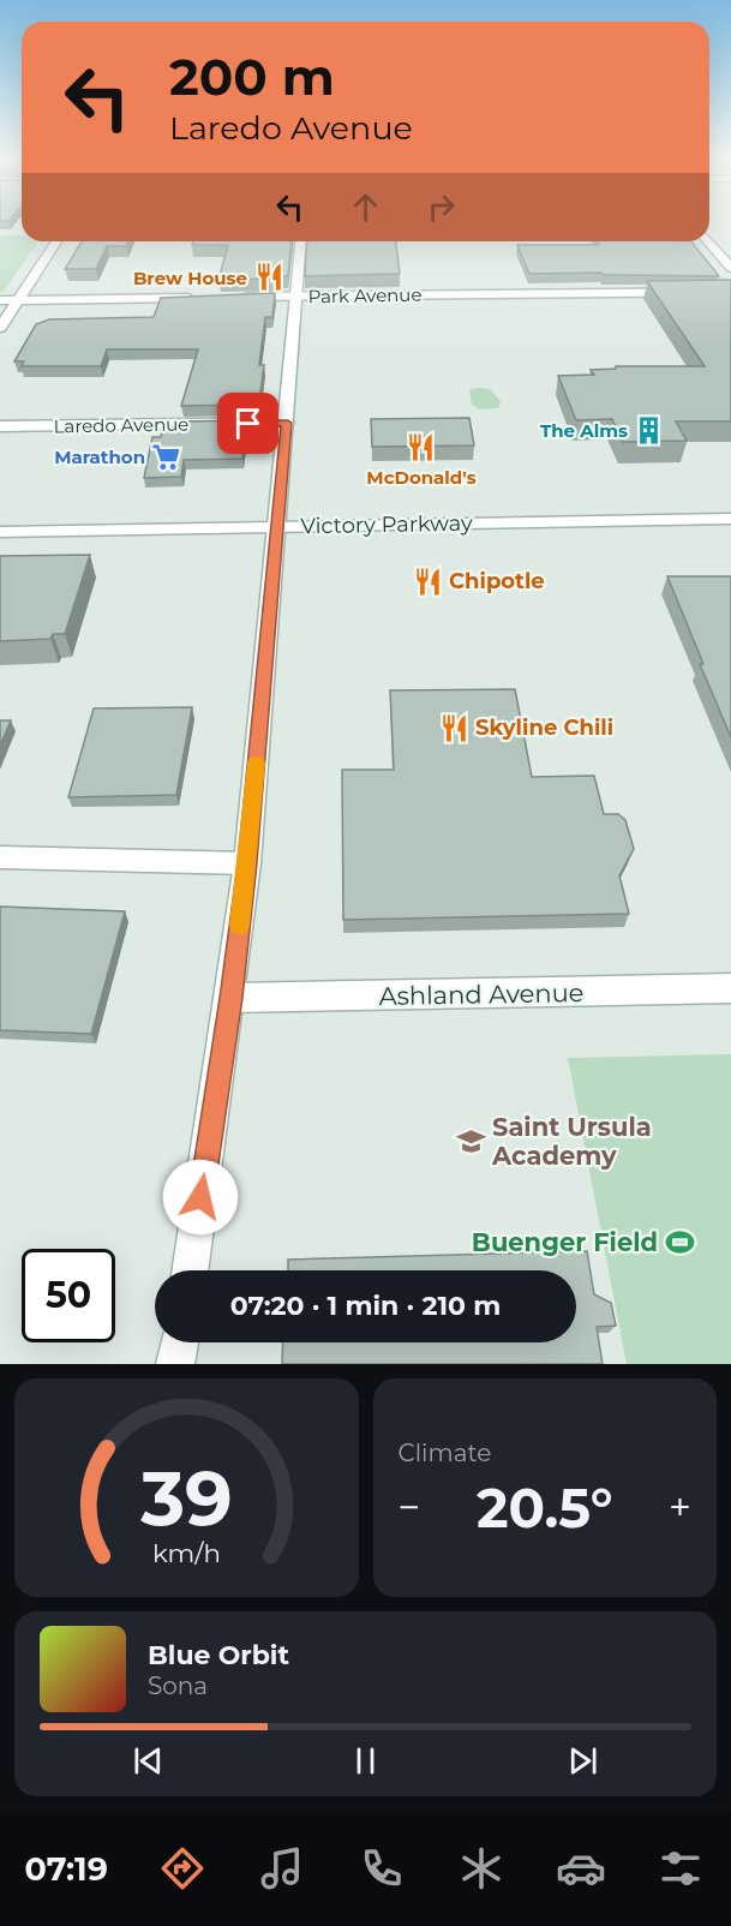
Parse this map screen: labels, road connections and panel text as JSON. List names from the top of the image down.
{
  "streets": {
    "street": [
      "Park Avenue",
      "Laredo Avenue",
      "Victory Parkway",
      "Ashland Avenue"
    ]
  },
  "places": {
    "restaurant": [
      "Brew House",
      "McDonald's",
      "Chipotle",
      "Skyline Chili"
    ],
    "building": ["The Alms"],
    "supermarket": ["Marathon"],
    "school or university": ["Saint Ursula Academy"],
    "sports": ["Buenger Field"]
  },
  "page": {
    "turn": ["200 m", "Laredo Avenue"],
    "limit": "50",
    "trip": "07:20 · 1 min · 210 m",
    "tile": "Climate",
    "heat": ["−", "20.5°", "+"],
    "song": ["Blue Orbit", "Sona"],
    "tabs": "07:19",
    "gauge": ["39", "km/h"]
  }
}
